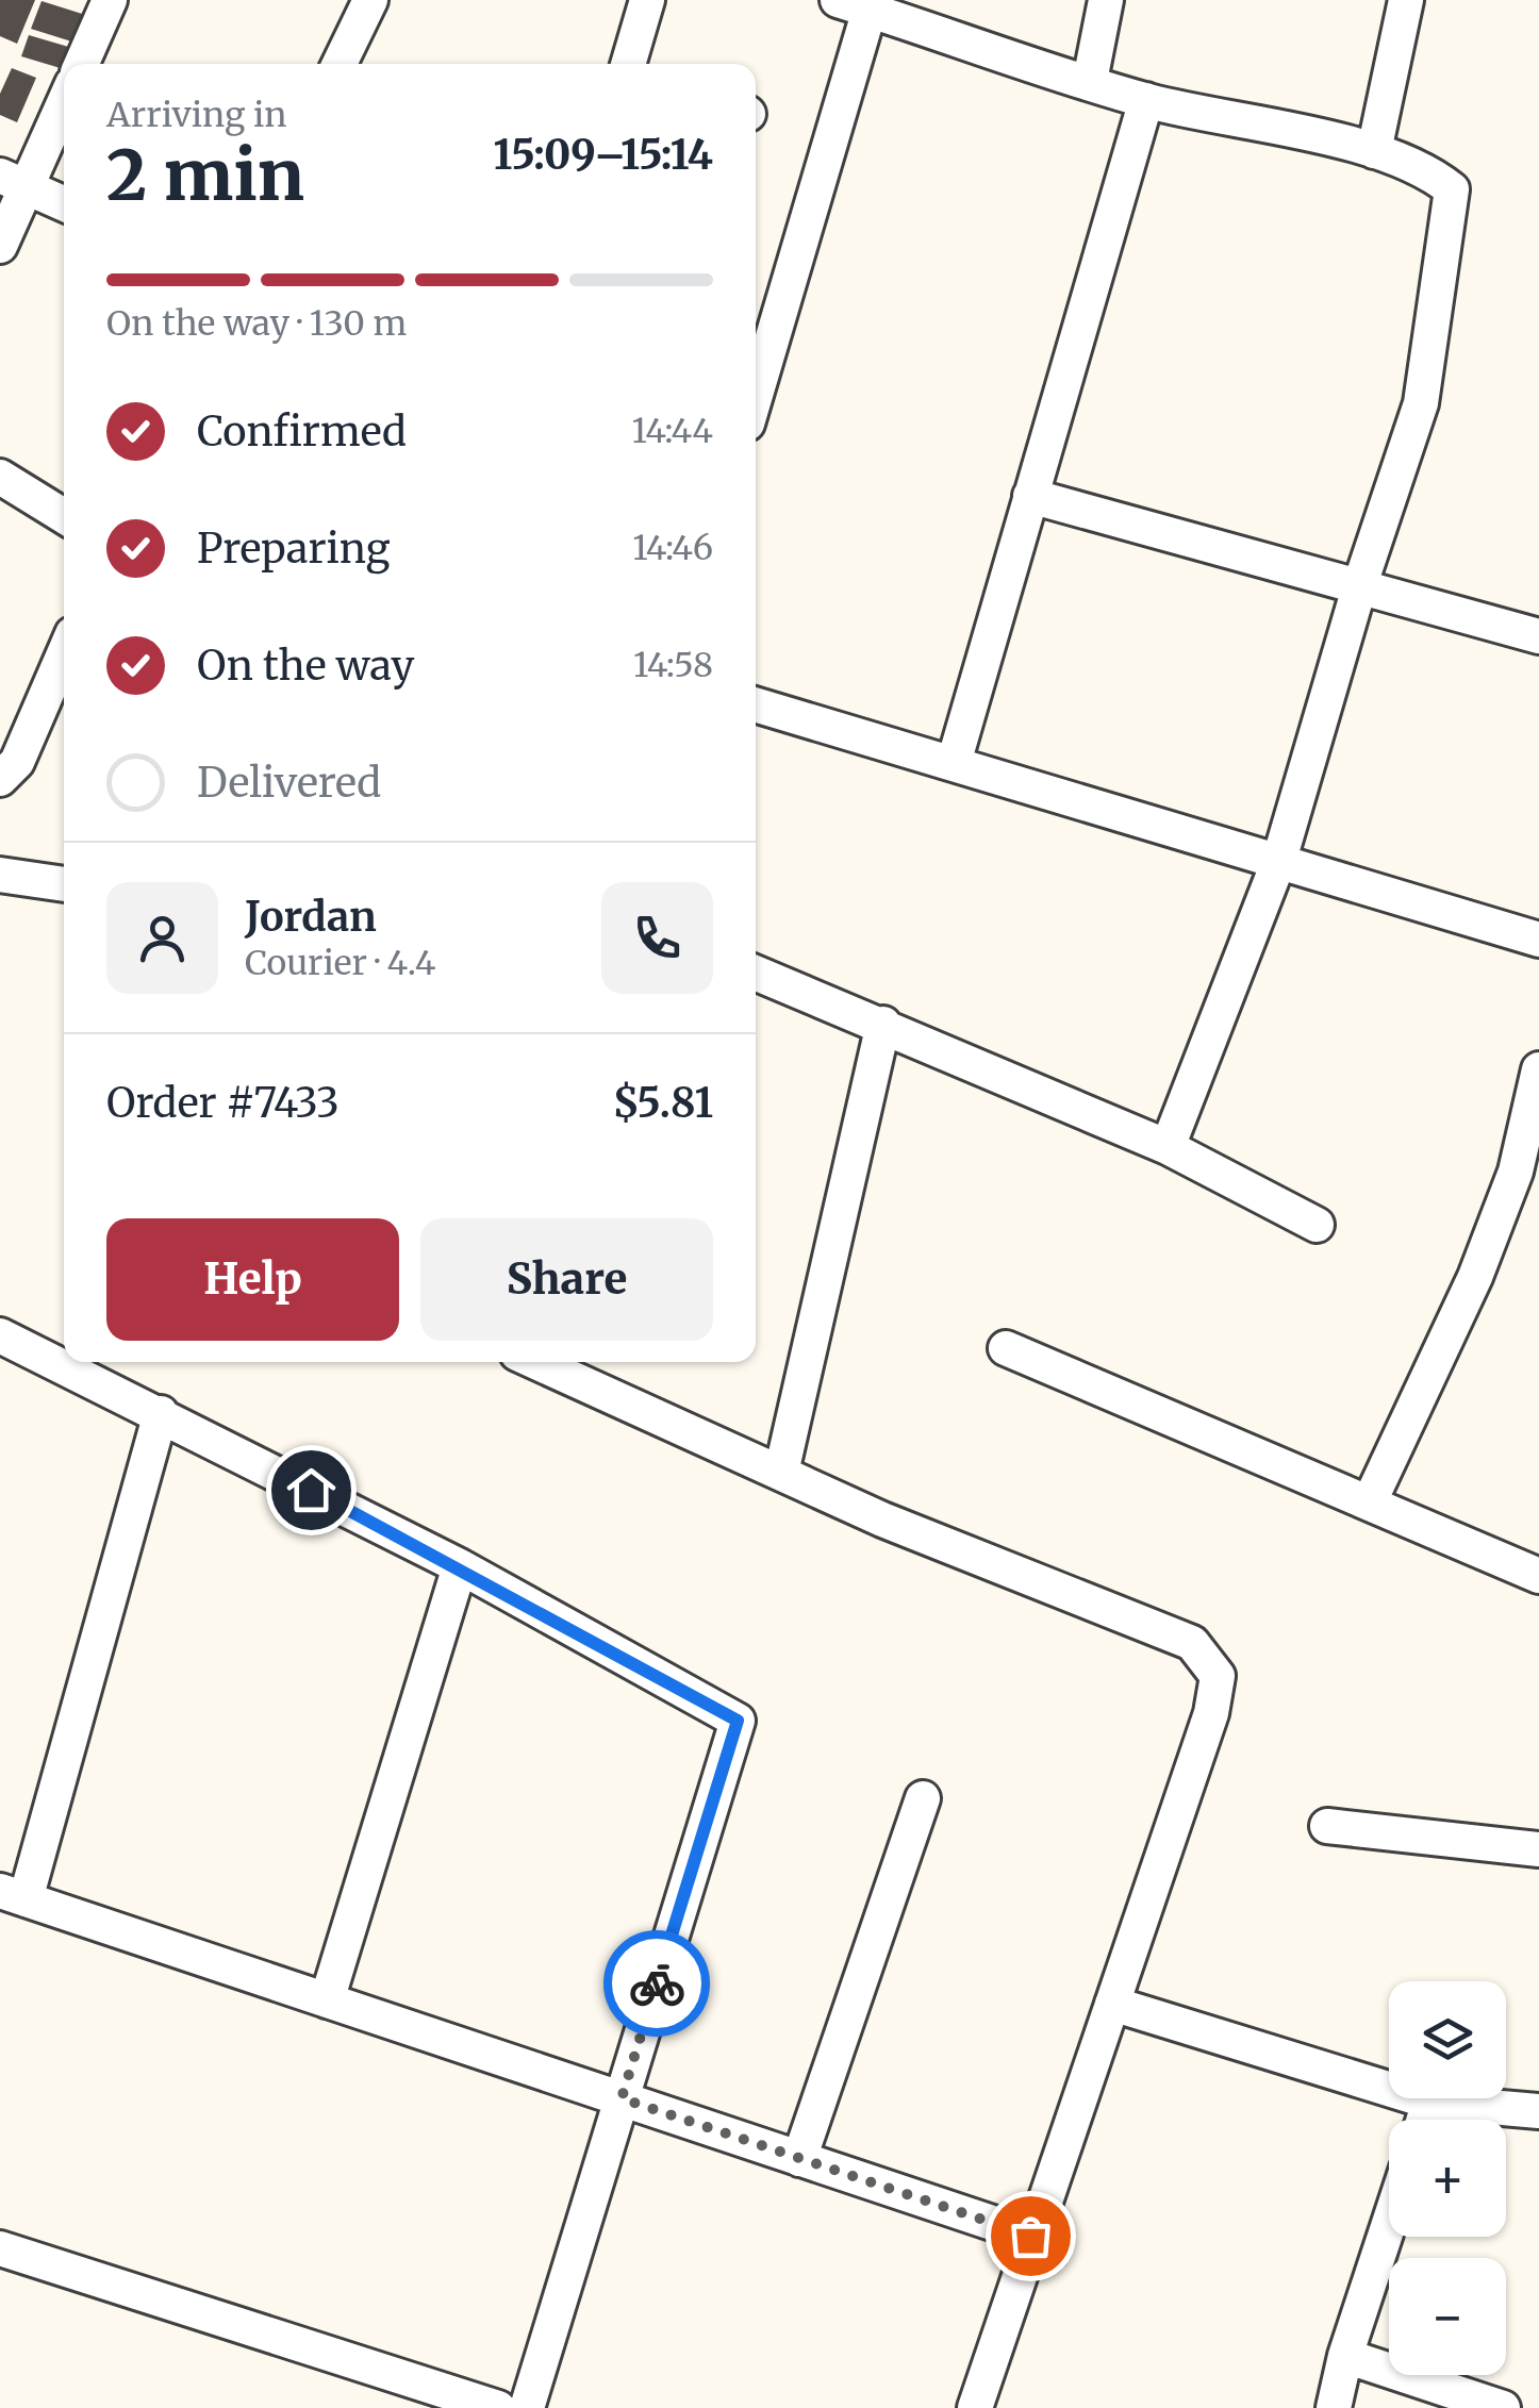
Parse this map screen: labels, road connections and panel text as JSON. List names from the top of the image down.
{
  "page": {
    "heading": ["2 min", "Arriving in", "15:09–15:14"],
    "panel": [
      "Jordan",
      "Courier · 4.4",
      "Order #7433",
      "$5.81"
    ],
    "bar": "On the way · 130 m",
    "list": [
      ["Confirmed", "14:44"],
      ["Preparing", "14:46"],
      ["On the way", "14:58"],
      "Delivered"
    ],
    "buttons": ["Help", "Share"],
    "map_buttons": ["+", "−"]
  }
}
